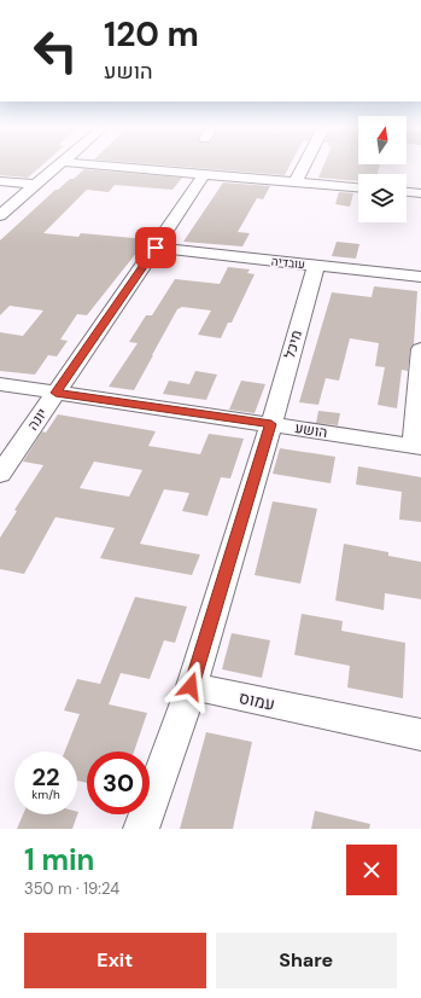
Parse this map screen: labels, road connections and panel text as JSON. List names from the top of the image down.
{
  "streets": {
    "street": [
      "עובדיה",
      "מיכל",
      "יונה",
      "הושע",
      "עמוס"
    ]
  },
  "crossings": [
    ["עובדיה", "מיכל"],
    ["עובדיה", "יונה"],
    ["מיכל", "הושע"],
    ["יונה", "הושע"]
  ],
  "north": "top",
  "page": {
    "turn": ["120 m", "הושע"],
    "speed": "22 km/h",
    "limit": "30",
    "heading": ["1 min", "350 m · 19:24"],
    "buttons": ["Exit", "Share"]
  }
}
